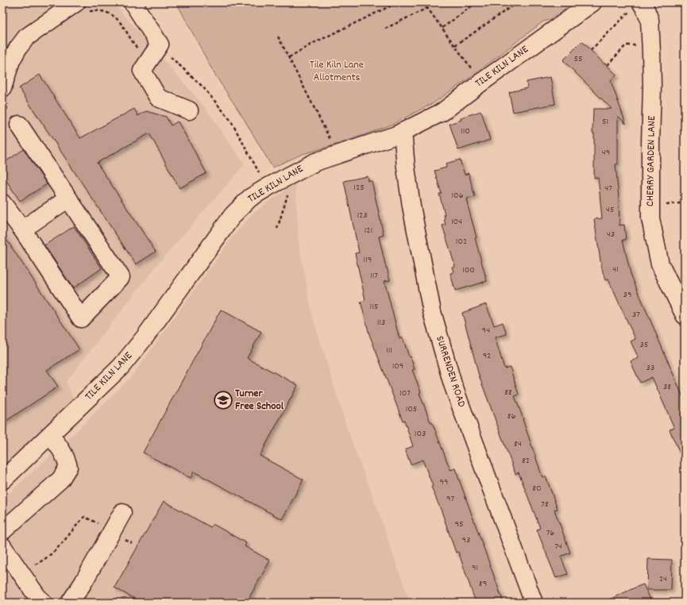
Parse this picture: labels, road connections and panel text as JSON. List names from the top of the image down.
{
  "streets": {
    "street": ["TILE KILN LANE", "CHERRY GARDEN LANE", "SURRENDEN ROAD"]
  },
  "crossings": [
    ["TILE KILN LANE", "SURRENDEN ROAD"]
  ],
  "parks": ["Tile Kiln Lane Allotments"],
  "places": {
    "school or university": ["Turner Free School"]
  },
  "house_numbers": [
    "55",
    "51",
    "110",
    "49",
    "125",
    "47",
    "106",
    "45",
    "123",
    "104",
    "121",
    "43",
    "102",
    "119",
    "41",
    "100",
    "117",
    "39",
    "115",
    "37",
    "113",
    "94",
    "35",
    "111",
    "92",
    "109",
    "33",
    "38",
    "88",
    "107",
    "105",
    "86",
    "103",
    "84",
    "82",
    "99",
    "80",
    "97",
    "78",
    "95",
    "76",
    "93",
    "74",
    "91",
    "24",
    "89"
  ]
}
